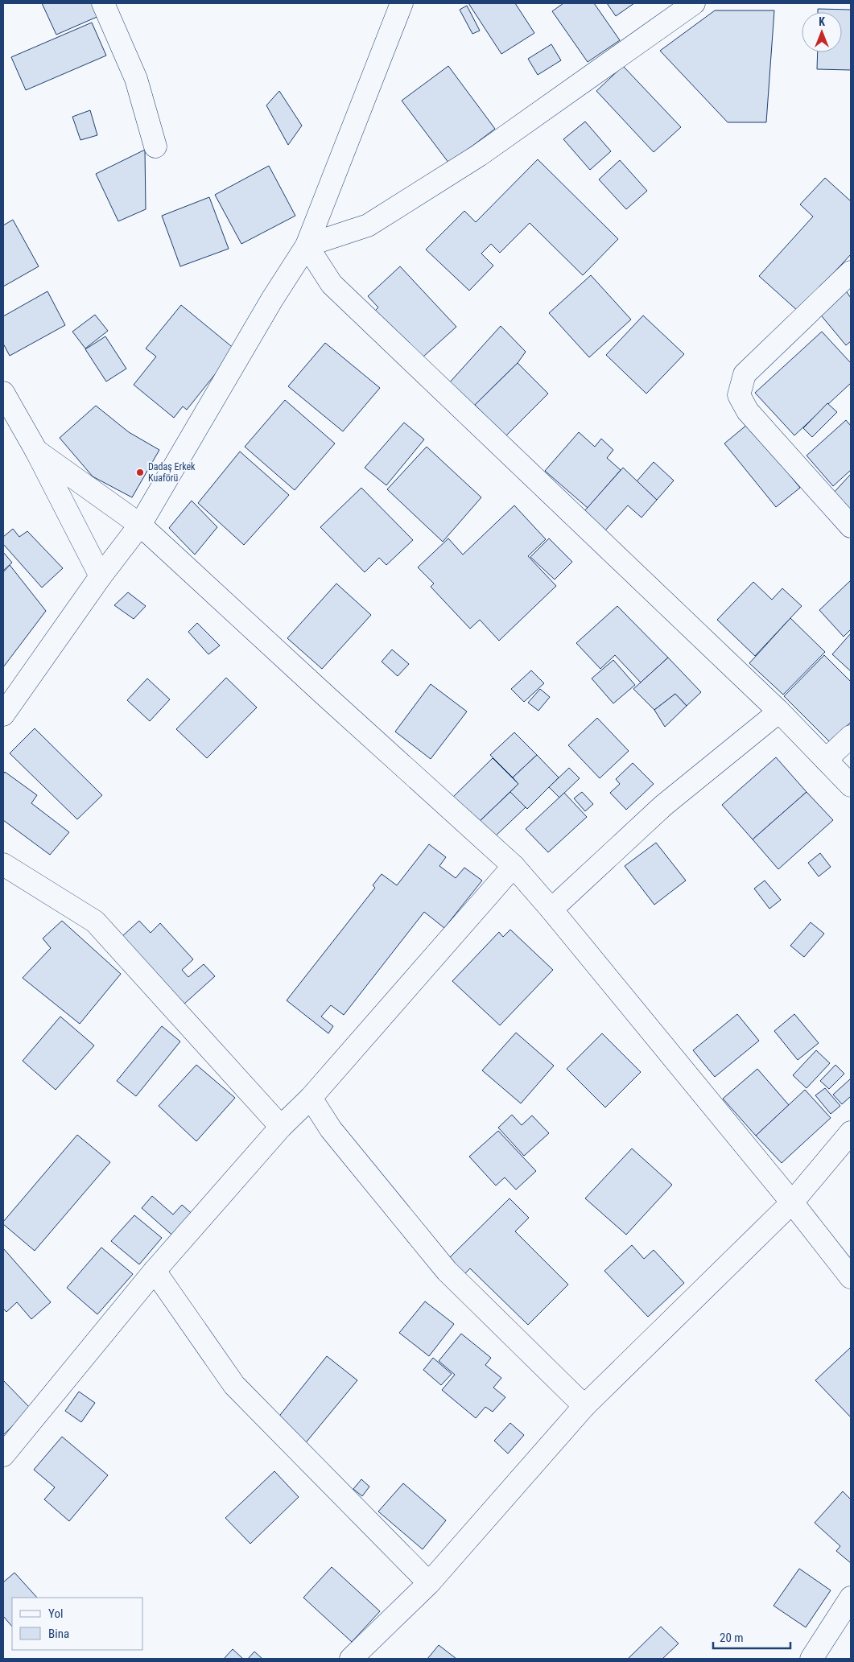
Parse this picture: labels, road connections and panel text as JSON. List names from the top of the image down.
{
  "places": ["Dadaş Erkek Kuaförü"],
  "legend": ["Yol", "Bina"],
  "scale_bar": "20 m",
  "north": "top"
}
